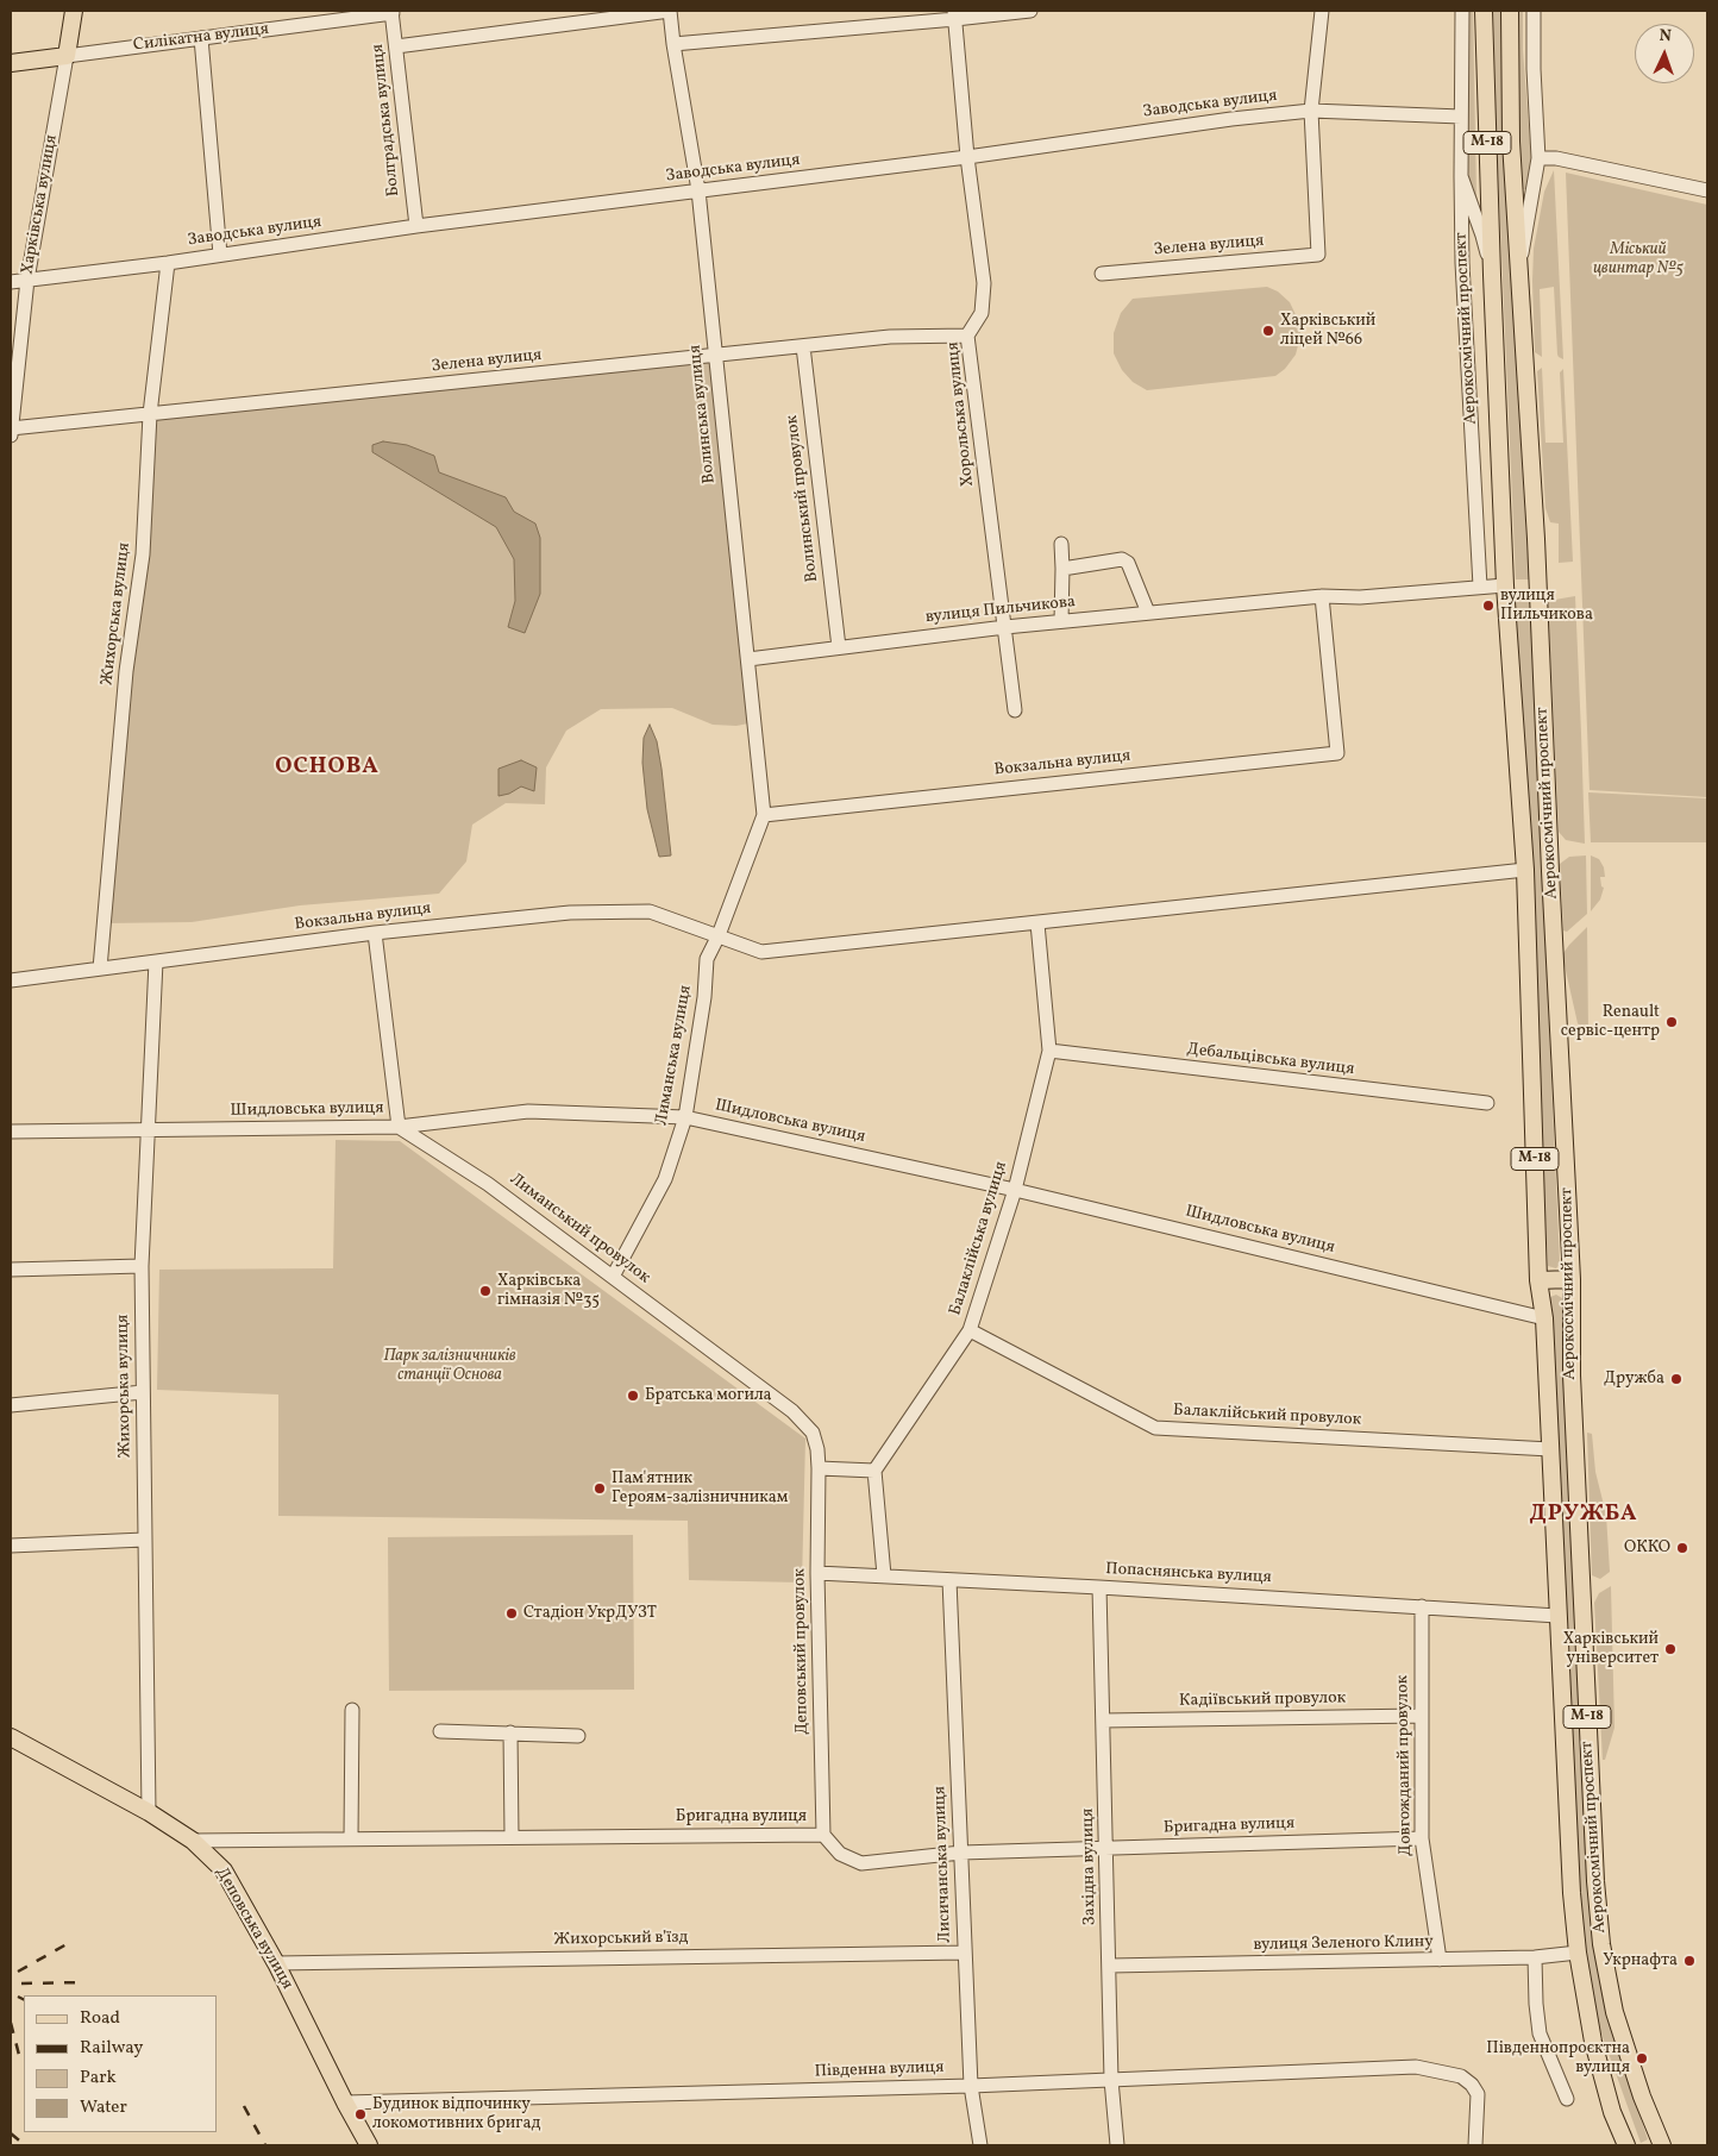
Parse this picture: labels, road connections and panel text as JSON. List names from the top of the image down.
{
  "streets": {
    "main road": [
      "Силікатна вулиця",
      "М-18",
      "Харківська вулиця",
      "Аерокосмічний проспект",
      "Деповська вулиця"
    ],
    "street": [
      "Заводська вулиця",
      "Болградська вулиця",
      "Зелена вулиця",
      "Волинська вулиця",
      "Хорольська вулиця",
      "Волинський провулок",
      "вулиця Пильчикова",
      "Жихорська вулиця",
      "Вокзальна вулиця",
      "Лиманська вулиця",
      "Дебальцівська вулиця",
      "Шидловська вулиця",
      "Лиманський провулок",
      "Балаклійська вулиця",
      "Балаклійський провулок",
      "Попаснянська вулиця",
      "Деповський провулок",
      "Кадіївський провулок",
      "Довгожданий провулок",
      "Бригадна вулиця",
      "Лисичанська вулиця",
      "Західна вулиця",
      "Жихорський в’їзд",
      "вулиця Зеленого Клину",
      "Південна вулиця"
    ]
  },
  "crossings": [
    ["Силікатна вулиця", "Болградська вулиця"],
    ["Силікатна вулиця", "Харківська вулиця"],
    ["Заводська вулиця", "Болградська вулиця"],
    ["Заводська вулиця", "Харківська вулиця"],
    ["Заводська вулиця", "Зелена вулиця"],
    ["Заводська вулиця", "Аерокосмічний проспект"],
    ["Заводська вулиця", "Волинська вулиця"],
    ["Заводська вулиця", "Хорольська вулиця"],
    ["Заводська вулиця", "Жихорська вулиця"],
    ["Харківська вулиця", "Зелена вулиця"],
    ["Зелена вулиця", "Волинська вулиця"],
    ["Зелена вулиця", "Хорольська вулиця"],
    ["Зелена вулиця", "Волинський провулок"],
    ["Зелена вулиця", "Жихорська вулиця"],
    ["Аерокосмічний проспект", "вулиця Пильчикова"],
    ["Аерокосмічний проспект", "Вокзальна вулиця"],
    ["Аерокосмічний проспект", "Шидловська вулиця"],
    ["Аерокосмічний проспект", "Балаклійський провулок"],
    ["Аерокосмічний проспект", "Попаснянська вулиця"],
    ["Аерокосмічний проспект", "вулиця Зеленого Клину"],
    ["Волинська вулиця", "вулиця Пильчикова"],
    ["Волинська вулиця", "Вокзальна вулиця"],
    ["Хорольська вулиця", "вулиця Пильчикова"],
    ["Волинський провулок", "вулиця Пильчикова"],
    ["вулиця Пильчикова", "Вокзальна вулиця"],
    ["Жихорська вулиця", "Вокзальна вулиця"],
    ["Жихорська вулиця", "Шидловська вулиця"],
    ["Жихорська вулиця", "Деповська вулиця"],
    ["Вокзальна вулиця", "Лиманська вулиця"],
    ["Вокзальна вулиця", "Балаклійська вулиця"],
    ["Лиманська вулиця", "Шидловська вулиця"],
    ["Лиманська вулиця", "Лиманський провулок"],
    ["Дебальцівська вулиця", "Балаклійська вулиця"],
    ["Шидловська вулиця", "Лиманський провулок"],
    ["Шидловська вулиця", "Балаклійська вулиця"],
    ["Лиманський провулок", "Деповський провулок"],
    ["Балаклійська вулиця", "Балаклійський провулок"],
    ["Попаснянська вулиця", "Деповський провулок"],
    ["Попаснянська вулиця", "Довгожданий провулок"],
    ["Попаснянська вулиця", "Лисичанська вулиця"],
    ["Попаснянська вулиця", "Західна вулиця"],
    ["Деповський провулок", "Бригадна вулиця"],
    ["Кадіївський провулок", "Довгожданий провулок"],
    ["Кадіївський провулок", "Західна вулиця"],
    ["Довгожданий провулок", "Бригадна вулиця"],
    ["Довгожданий провулок", "вулиця Зеленого Клину"],
    ["Бригадна вулиця", "Лисичанська вулиця"],
    ["Бригадна вулиця", "Західна вулиця"],
    ["Бригадна вулиця", "Деповська вулиця"],
    ["Лисичанська вулиця", "Жихорський в’їзд"],
    ["Лисичанська вулиця", "Південна вулиця"],
    ["Західна вулиця", "вулиця Зеленого Клину"],
    ["Західна вулиця", "Південна вулиця"],
    ["Деповська вулиця", "Жихорський в’їзд"],
    ["Деповська вулиця", "Південна вулиця"]
  ],
  "districts": ["ОСНОВА", "ДРУЖБА"],
  "parks": ["Міський цвинтар №5", "Парк залізничників станції Основа"],
  "places": [
    "Харківський ліцей №66",
    "вулиця Пильчикова",
    "Renault сервіс-центр",
    "Харківська гімназія №35",
    "Дружба",
    "Братська могила",
    "Пам'ятник Героям-залізничникам",
    "ОККО",
    "Стадіон УкрДУЗТ",
    "Харківський університет",
    "Укрнафта",
    "Південнопроєктна вулиця",
    "Будинок відпочинку локомотивних бригад"
  ],
  "legend": [
    "Road",
    "Railway",
    "Park",
    "Water"
  ],
  "north": "top"
}
